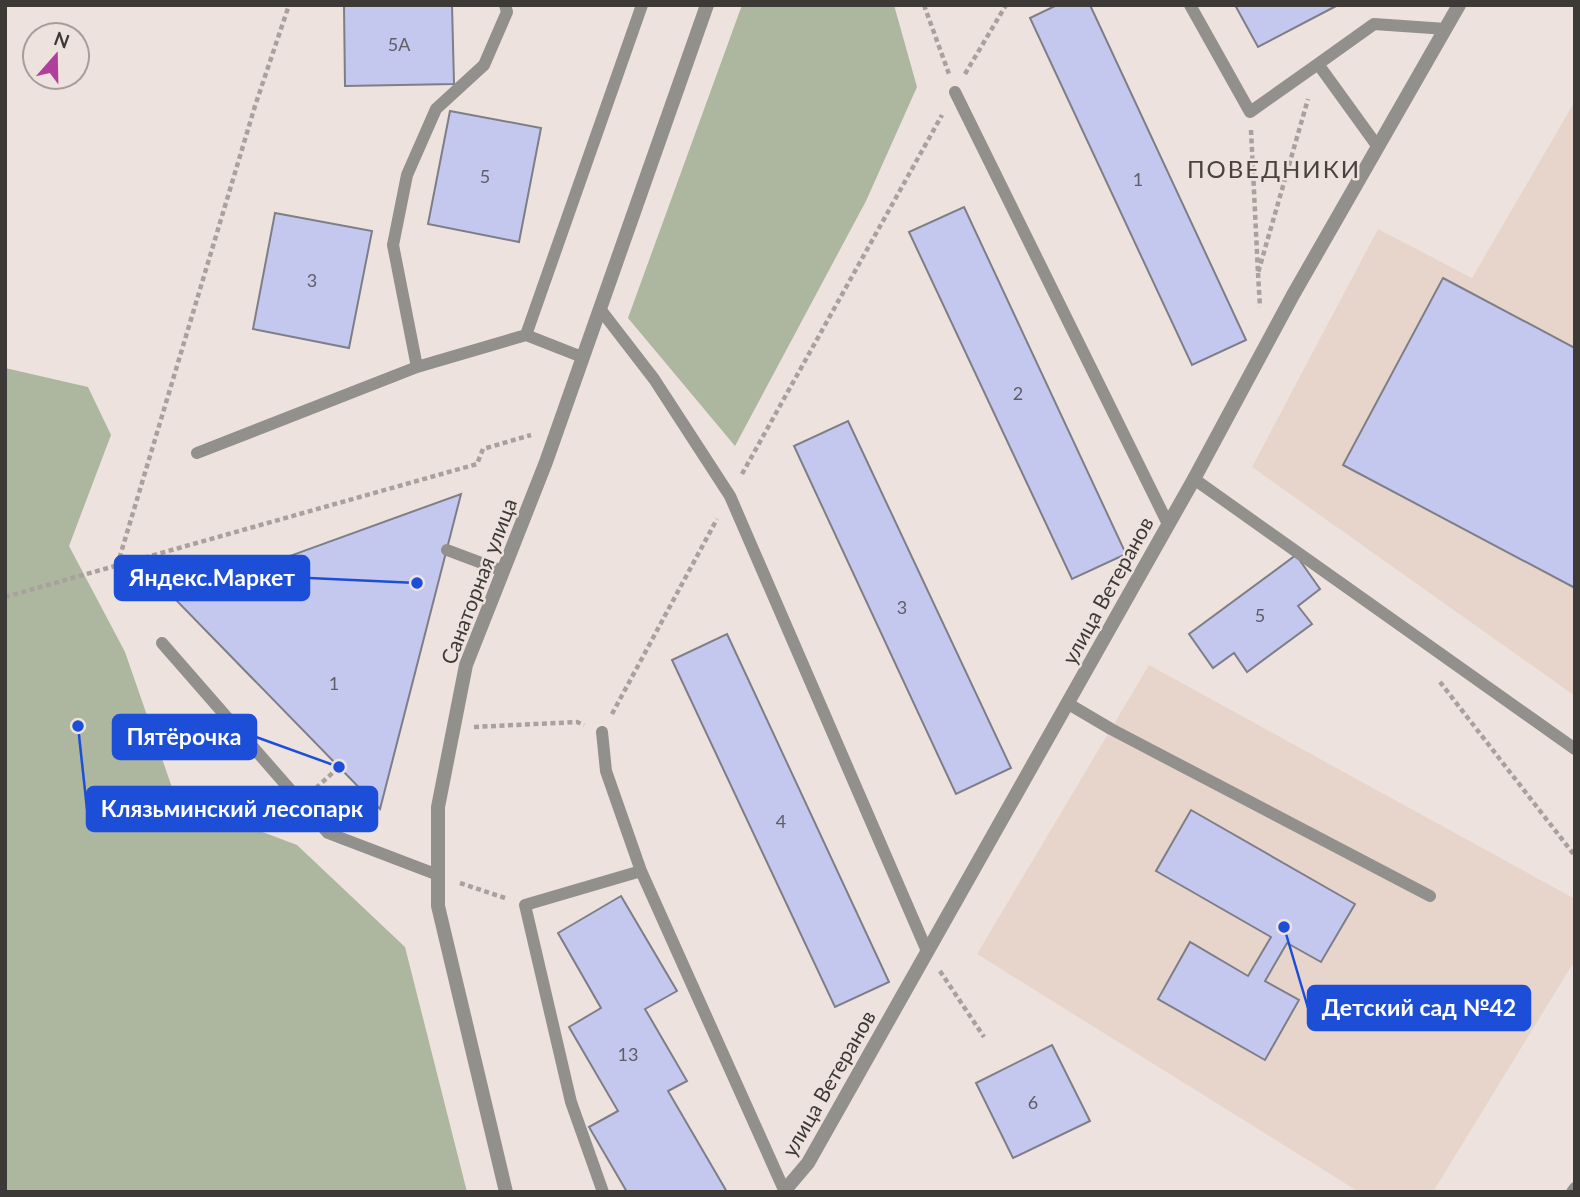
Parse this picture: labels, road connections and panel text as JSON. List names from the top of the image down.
{
  "streets": {
    "street": ["Санаторная улица", "улица Ветеранов"]
  },
  "districts": ["ПОВЕДНИКИ"],
  "places": [
    "Яндекс.Маркет",
    "Клязьминский лесопарк",
    "Пятёрочка",
    "Детский сад №42"
  ],
  "house_numbers": [
    "5А",
    "5",
    "1",
    "3",
    "2",
    "3",
    "5",
    "1",
    "4",
    "13",
    "6"
  ],
  "north": "top"
}
